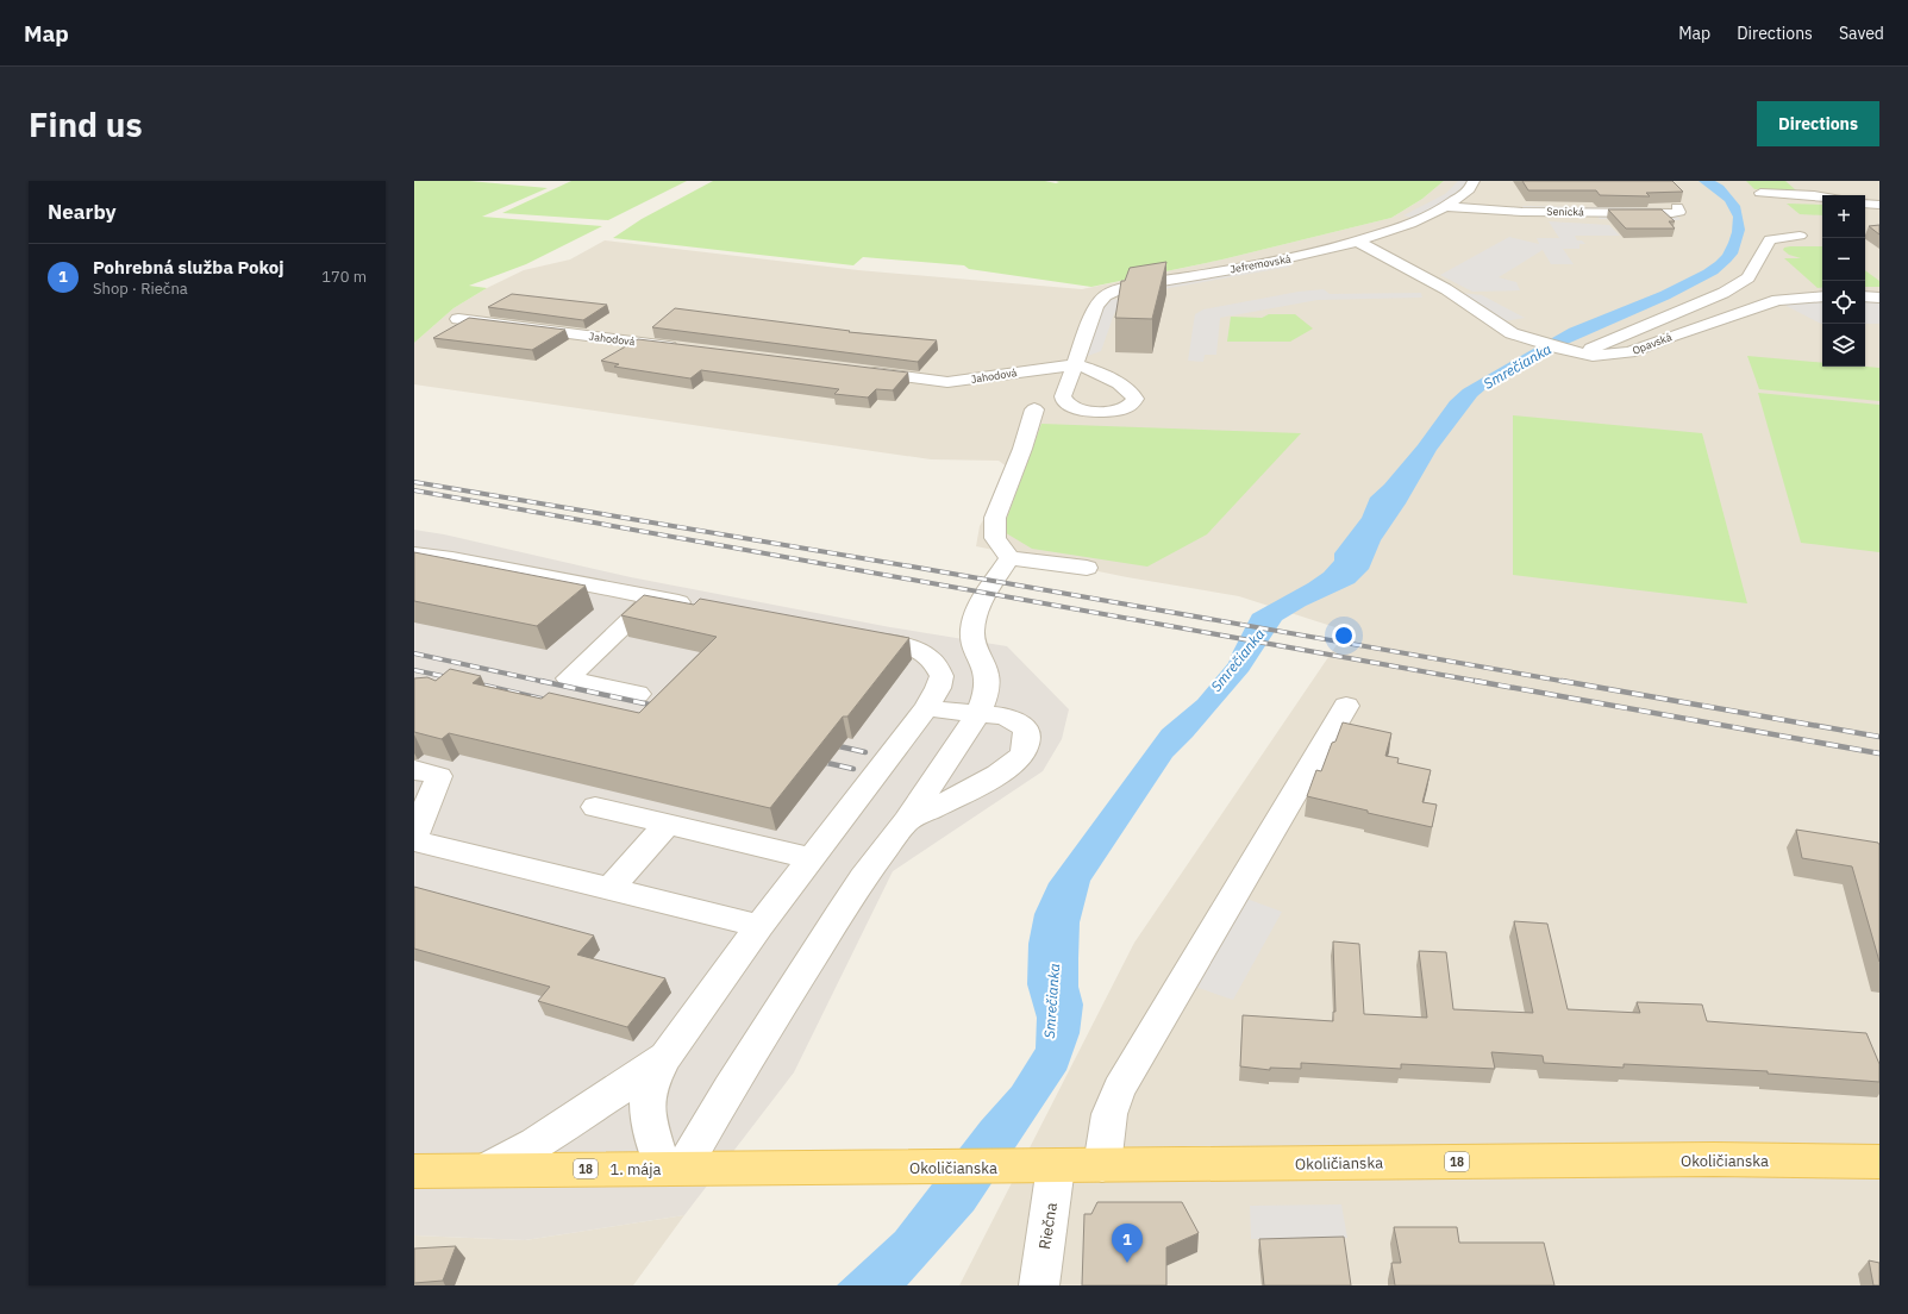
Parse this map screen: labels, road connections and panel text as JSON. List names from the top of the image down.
{
  "streets": {
    "main road": ["Okoličianska", "18", "1. mája"],
    "street": [
      "Senická",
      "Jefremovská",
      "Jahodová",
      "Opavská",
      "Riečna"
    ]
  },
  "crossings": [
    ["Senická", "Jefremovská"],
    ["Jefremovská", "Jahodová"],
    ["Jefremovská", "Opavská"],
    ["Okoličianska", "1. mája"],
    ["Okoličianska", "Riečna"]
  ],
  "water": ["Smrečianka"],
  "page": {
    "header": "Map",
    "nav": ["Map", "Directions", "Saved"],
    "buttons": "Directions",
    "title": "Find us",
    "heading": "Nearby",
    "map_buttons": ["+", "−"],
    "list": [
      {
        "mark": "1",
        "name": "Pohrebná služba Pokoj",
        "note": "Shop · Riečna",
        "value": "170 m"
      }
    ],
    "pins": "1"
  }
}
